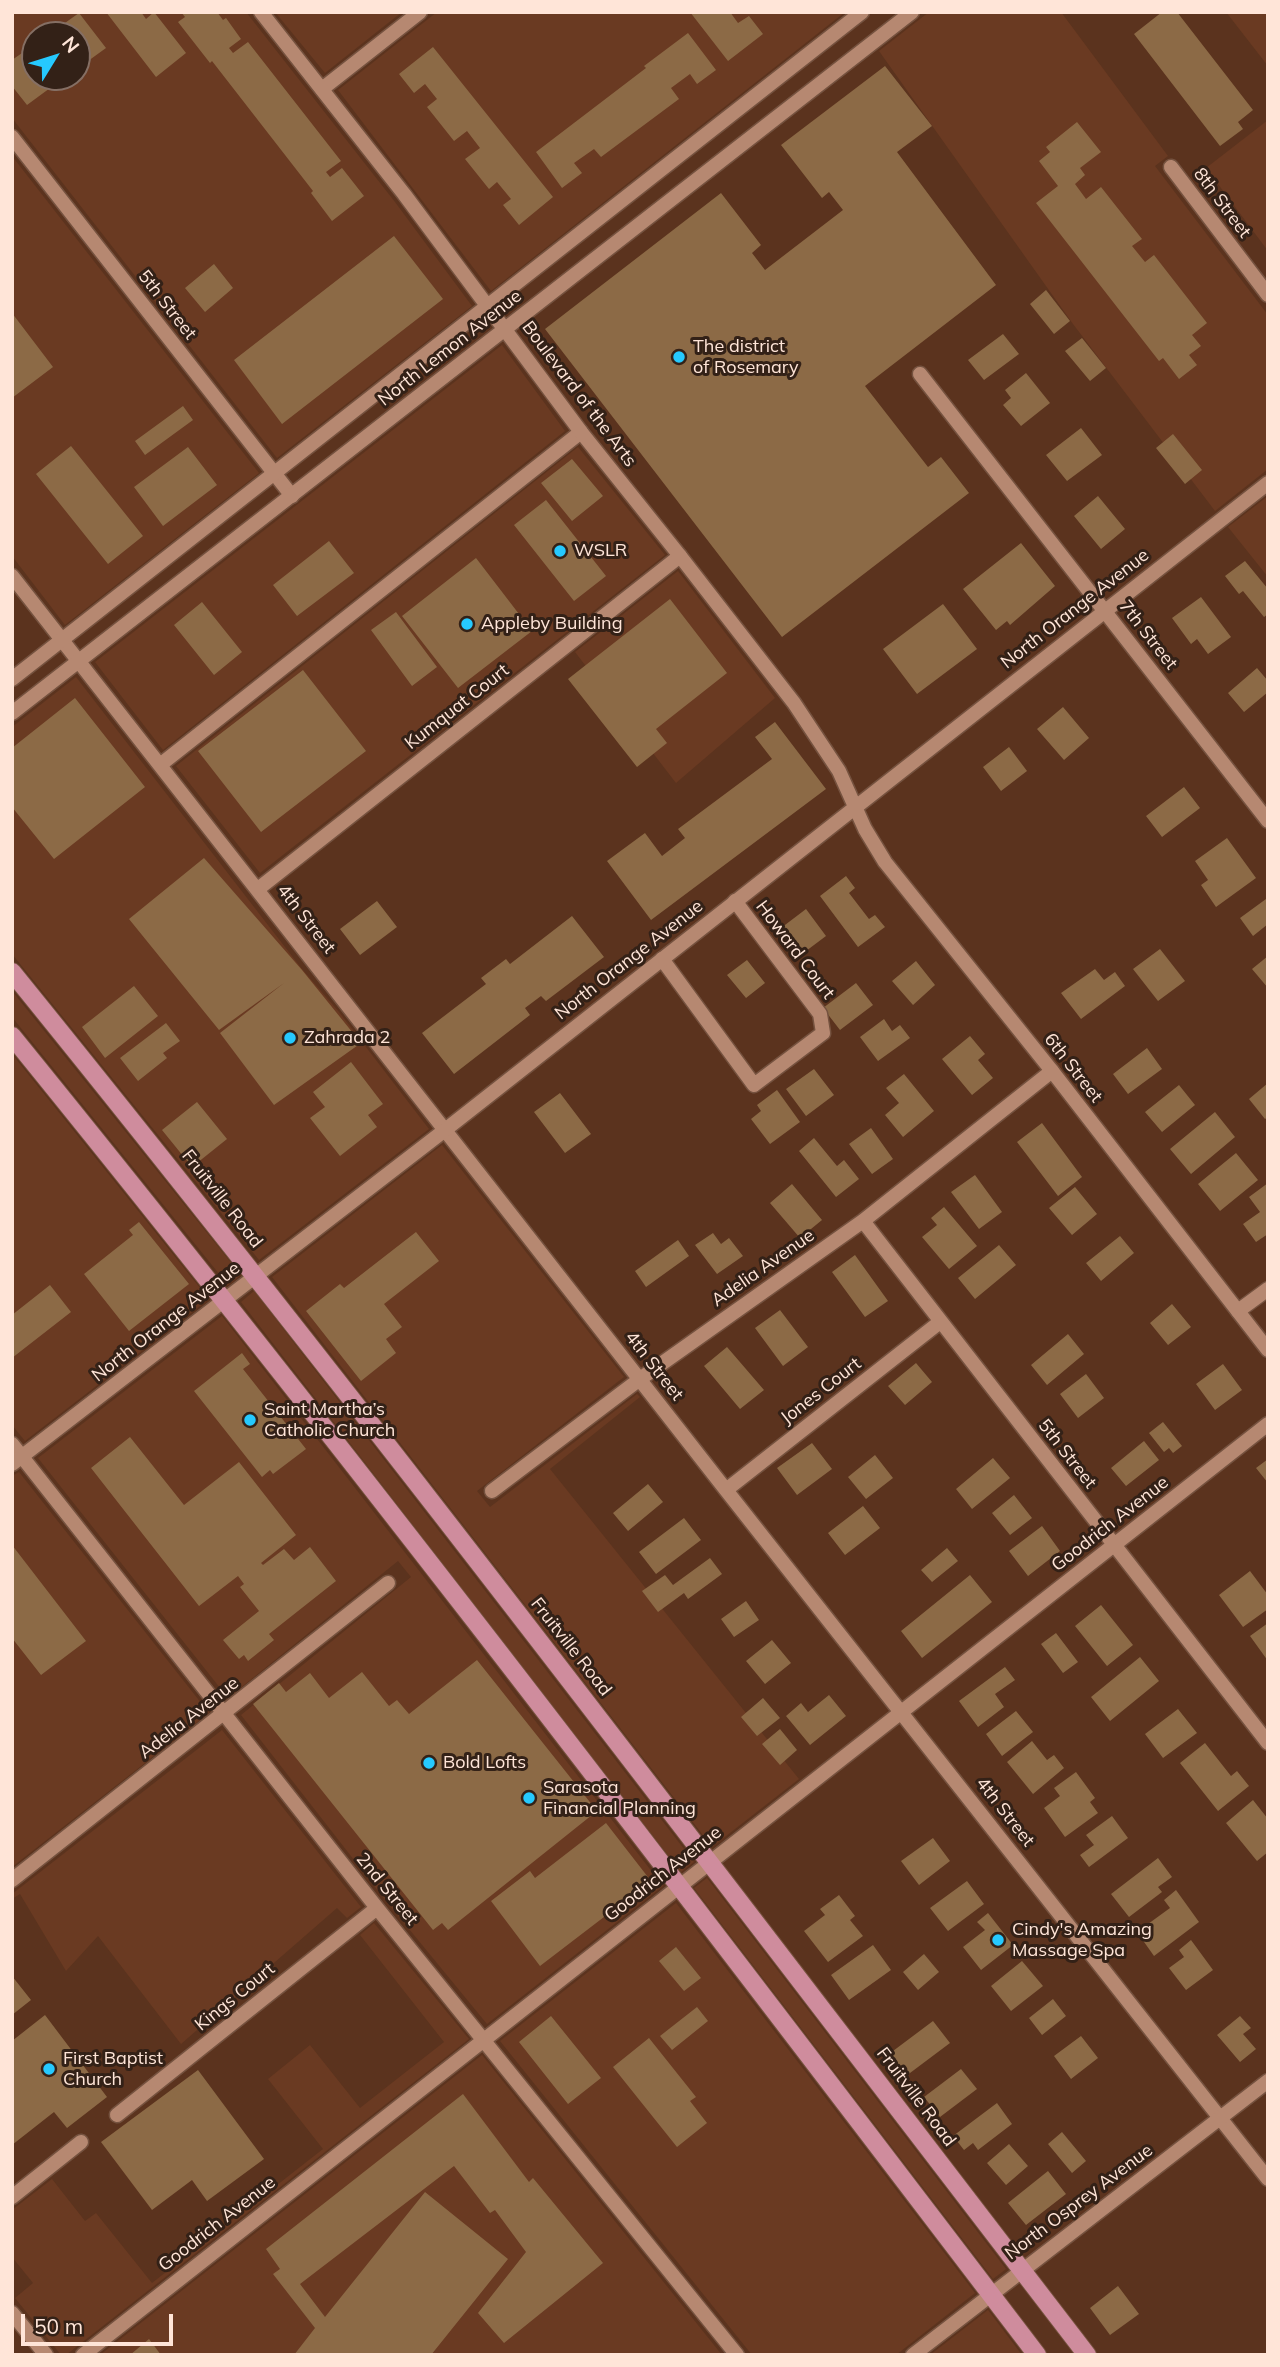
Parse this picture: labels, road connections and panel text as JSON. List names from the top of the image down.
{
  "streets": {
    "main road": ["Fruitville Road"],
    "street": [
      "8th Street",
      "5th Street",
      "North Lemon Avenue",
      "Boulevard of the Arts",
      "North Orange Avenue",
      "7th Street",
      "Kumquat Court",
      "4th Street",
      "Howard Court",
      "6th Street",
      "Adelia Avenue",
      "Jones Court",
      "Goodrich Avenue",
      "2nd Street",
      "Kings Court",
      "North Osprey Avenue"
    ]
  },
  "crossings": [
    ["5th Street", "North Lemon Avenue"],
    ["5th Street", "Adelia Avenue"],
    ["5th Street", "Jones Court"],
    ["5th Street", "Goodrich Avenue"],
    ["North Lemon Avenue", "Boulevard of the Arts"],
    ["North Lemon Avenue", "4th Street"],
    ["Boulevard of the Arts", "North Orange Avenue"],
    ["Boulevard of the Arts", "Kumquat Court"],
    ["Boulevard of the Arts", "6th Street"],
    ["North Orange Avenue", "7th Street"],
    ["North Orange Avenue", "4th Street"],
    ["North Orange Avenue", "Howard Court"],
    ["North Orange Avenue", "6th Street"],
    ["North Orange Avenue", "Fruitville Road"],
    ["North Orange Avenue", "2nd Street"],
    ["Kumquat Court", "4th Street"],
    ["4th Street", "Adelia Avenue"],
    ["4th Street", "Jones Court"],
    ["4th Street", "Goodrich Avenue"],
    ["4th Street", "North Osprey Avenue"],
    ["6th Street", "Adelia Avenue"],
    ["Fruitville Road", "Goodrich Avenue"],
    ["Fruitville Road", "North Osprey Avenue"],
    ["Adelia Avenue", "2nd Street"],
    ["Goodrich Avenue", "2nd Street"],
    ["2nd Street", "Kings Court"]
  ],
  "places": [
    "The district of Rosemary",
    "WSLR",
    "Appleby Building",
    "Zahrada 2",
    "Saint Martha’s Catholic Church",
    "Bold Lofts",
    "Sarasota Financial Planning",
    "Cindy's Amazing Massage Spa",
    "First Baptist Church"
  ],
  "scale_bar": "50 m",
  "north": "top right"
}
